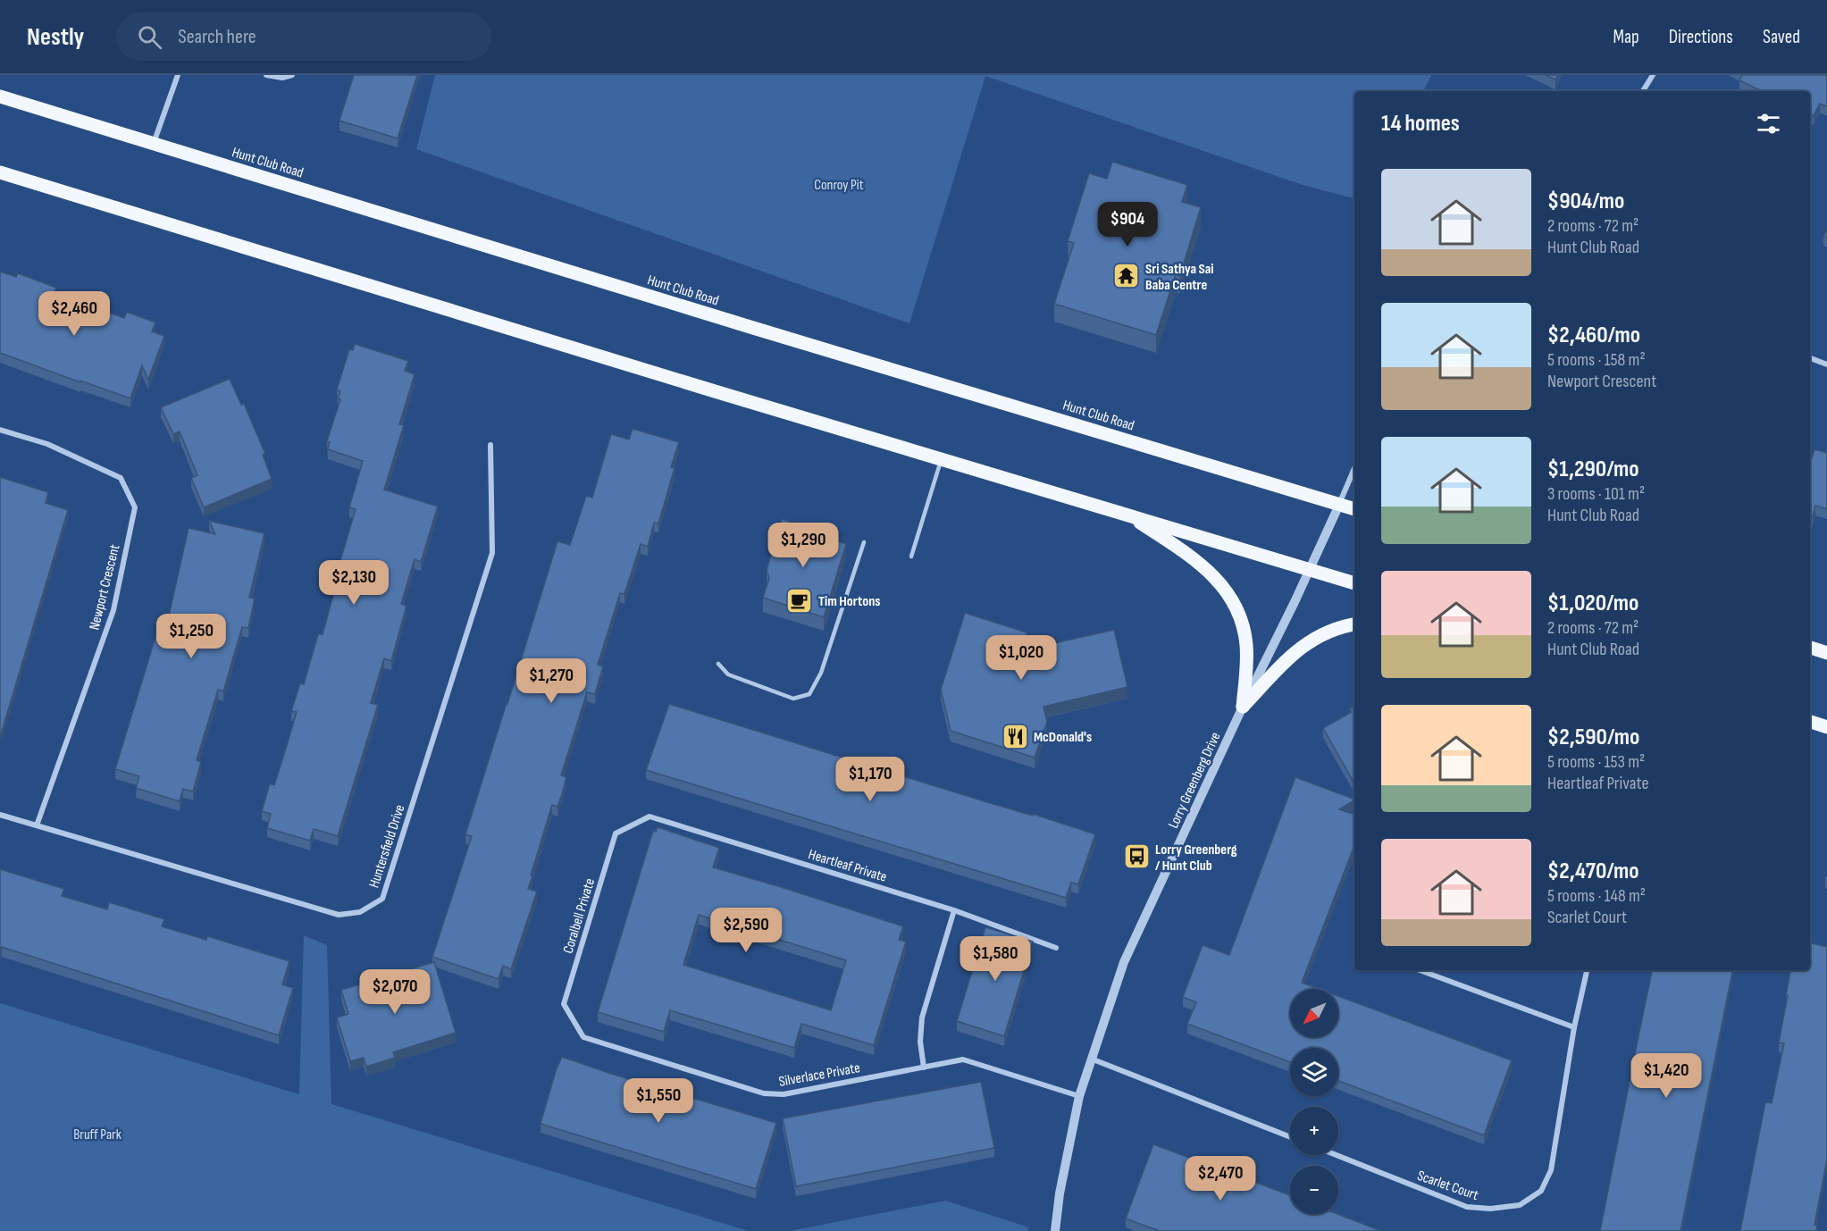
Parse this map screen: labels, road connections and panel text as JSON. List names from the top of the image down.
{
  "streets": {
    "main road": ["Hunt Club Road"],
    "street": [
      "Newport Crescent",
      "Lorry Greenberg Drive",
      "Huntersfield Drive",
      "Heartleaf Private",
      "Coralbell Private",
      "Silverlace Private",
      "Scarlet Court"
    ]
  },
  "crossings": [
    ["Hunt Club Road", "Lorry Greenberg Drive"],
    ["Newport Crescent", "Huntersfield Drive"],
    ["Lorry Greenberg Drive", "Silverlace Private"],
    ["Heartleaf Private", "Coralbell Private"],
    ["Coralbell Private", "Silverlace Private"]
  ],
  "parks": ["Conroy Pit", "Bruff Park"],
  "places": {
    "temple": ["Sri Sathya Sai Baba Centre"],
    "cafe": ["Tim Hortons"],
    "restaurant": ["McDonald's"],
    "bus stop": ["Lorry Greenberg / Hunt Club"]
  },
  "north": "bottom left",
  "page": {
    "header": "Nestly",
    "search": "Search here",
    "nav": ["Map", "Directions", "Saved"],
    "heading": "14 homes",
    "list": [
      {
        "name": "$904/mo",
        "note": "2 rooms · 72 m² · Hunt Club Road"
      },
      {
        "name": "$2,460/mo",
        "note": "5 rooms · 158 m² · Newport Crescent"
      },
      {
        "name": "$1,290/mo",
        "note": "3 rooms · 101 m² · Hunt Club Road"
      },
      {
        "name": "$1,020/mo",
        "note": "2 rooms · 72 m² · Hunt Club Road"
      },
      {
        "name": "$2,590/mo",
        "note": "5 rooms · 153 m² · Heartleaf Private"
      },
      {
        "name": "$2,470/mo",
        "note": "5 rooms · 148 m² · Scarlet Court"
      }
    ],
    "price": [
      "$904",
      "$2,460",
      "$1,290",
      "$2,130",
      "$1,250",
      "$1,020",
      "$1,270",
      "$1,170",
      "$2,590",
      "$1,580",
      "$2,070",
      "$1,420",
      "$1,550",
      "$2,470"
    ],
    "map_buttons": ["+", "−"]
  }
}
